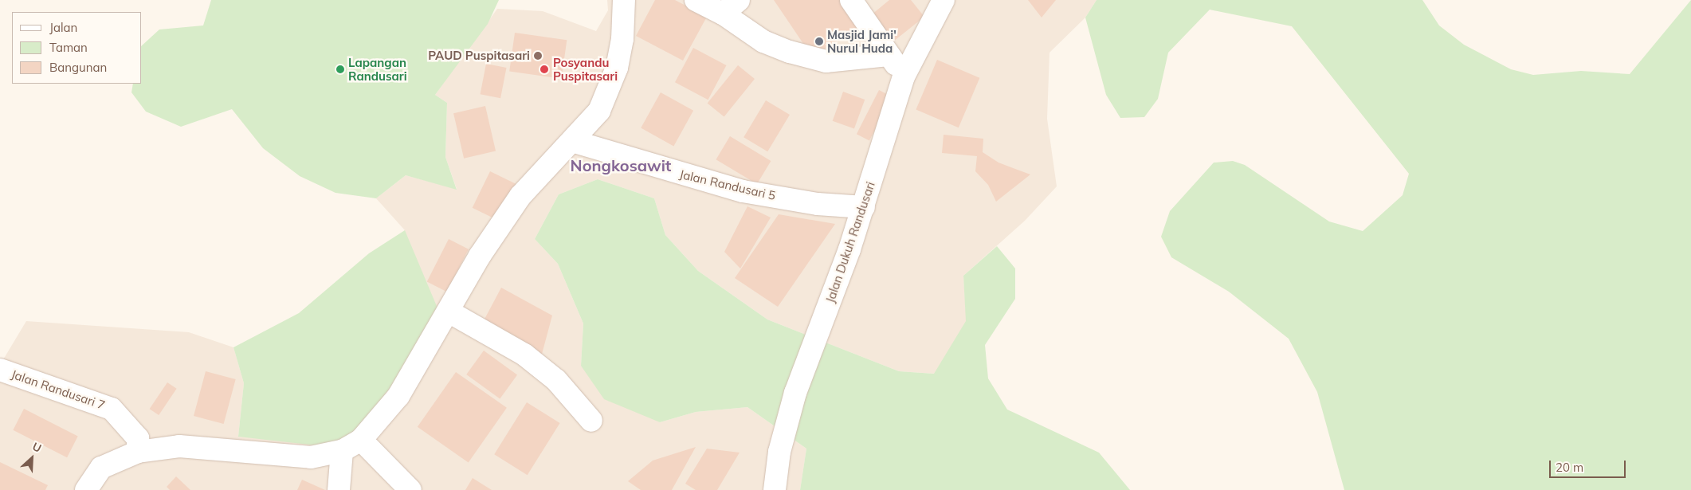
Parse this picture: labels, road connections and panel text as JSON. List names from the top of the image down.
{
  "streets": {
    "street": ["Jalan Randusari 5", "Jalan Dukuh Randusari", "Jalan Randusari 7"]
  },
  "crossings": [
    ["Jalan Randusari 5", "Jalan Dukuh Randusari"]
  ],
  "districts": ["Nongkosawit"],
  "places": [
    "Masjid Jami' Nurul Huda",
    "PAUD Puspitasari",
    "Lapangan Randusari",
    "Posyandu Puspitasari"
  ],
  "legend": ["Jalan", "Taman", "Bangunan"],
  "scale_bar": "20 m",
  "north": "top right"
}
